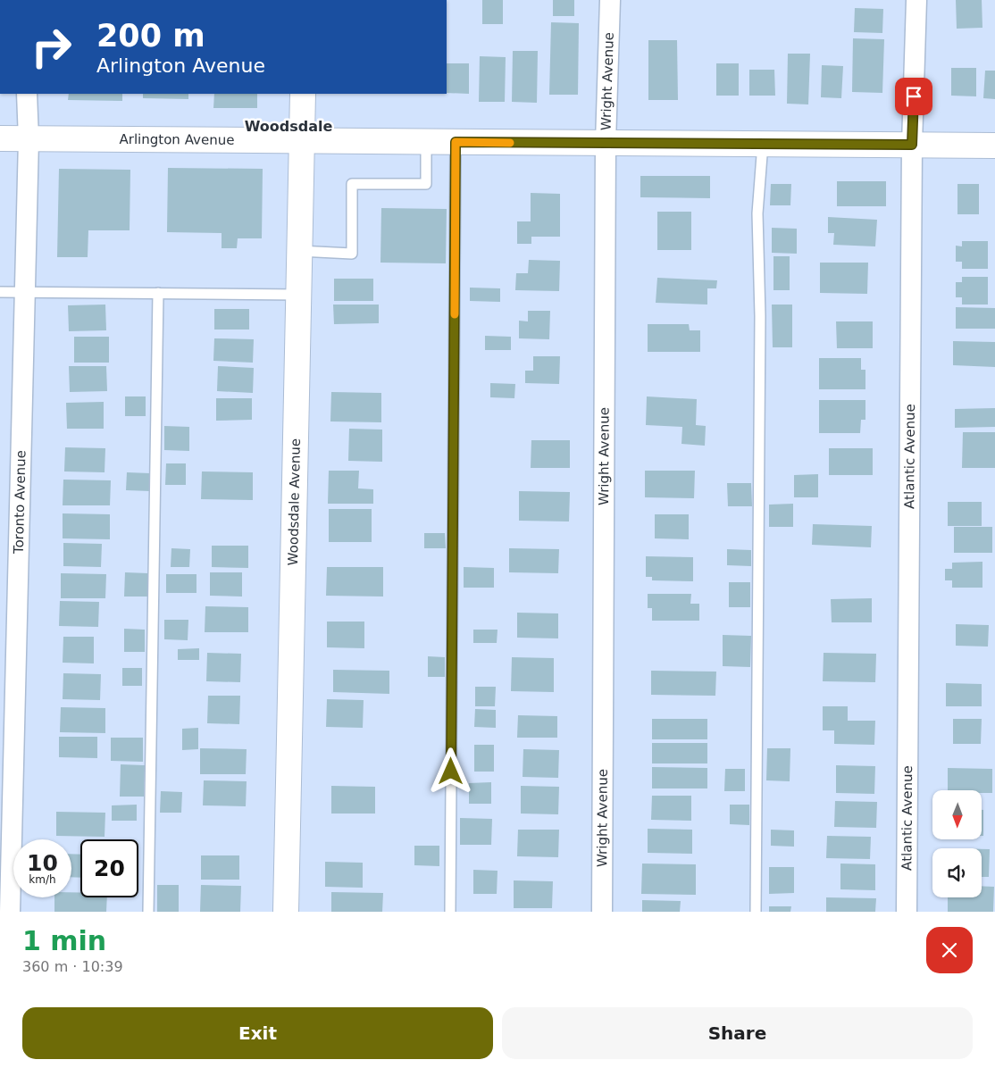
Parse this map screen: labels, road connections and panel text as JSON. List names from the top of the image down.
{
  "streets": {
    "street": [
      "Wright Avenue",
      "Arlington Avenue",
      "Atlantic Avenue",
      "Toronto Avenue",
      "Woodsdale Avenue"
    ]
  },
  "crossings": [
    ["Wright Avenue", "Arlington Avenue"],
    ["Arlington Avenue", "Atlantic Avenue"],
    ["Arlington Avenue", "Toronto Avenue"],
    ["Arlington Avenue", "Woodsdale Avenue"]
  ],
  "districts": ["Woodsdale"],
  "north": "bottom",
  "page": {
    "turn": ["200 m", "Arlington Avenue"],
    "speed": "10 km/h",
    "limit": "20",
    "heading": ["1 min", "360 m · 10:39"],
    "buttons": ["Exit", "Share"]
  }
}
